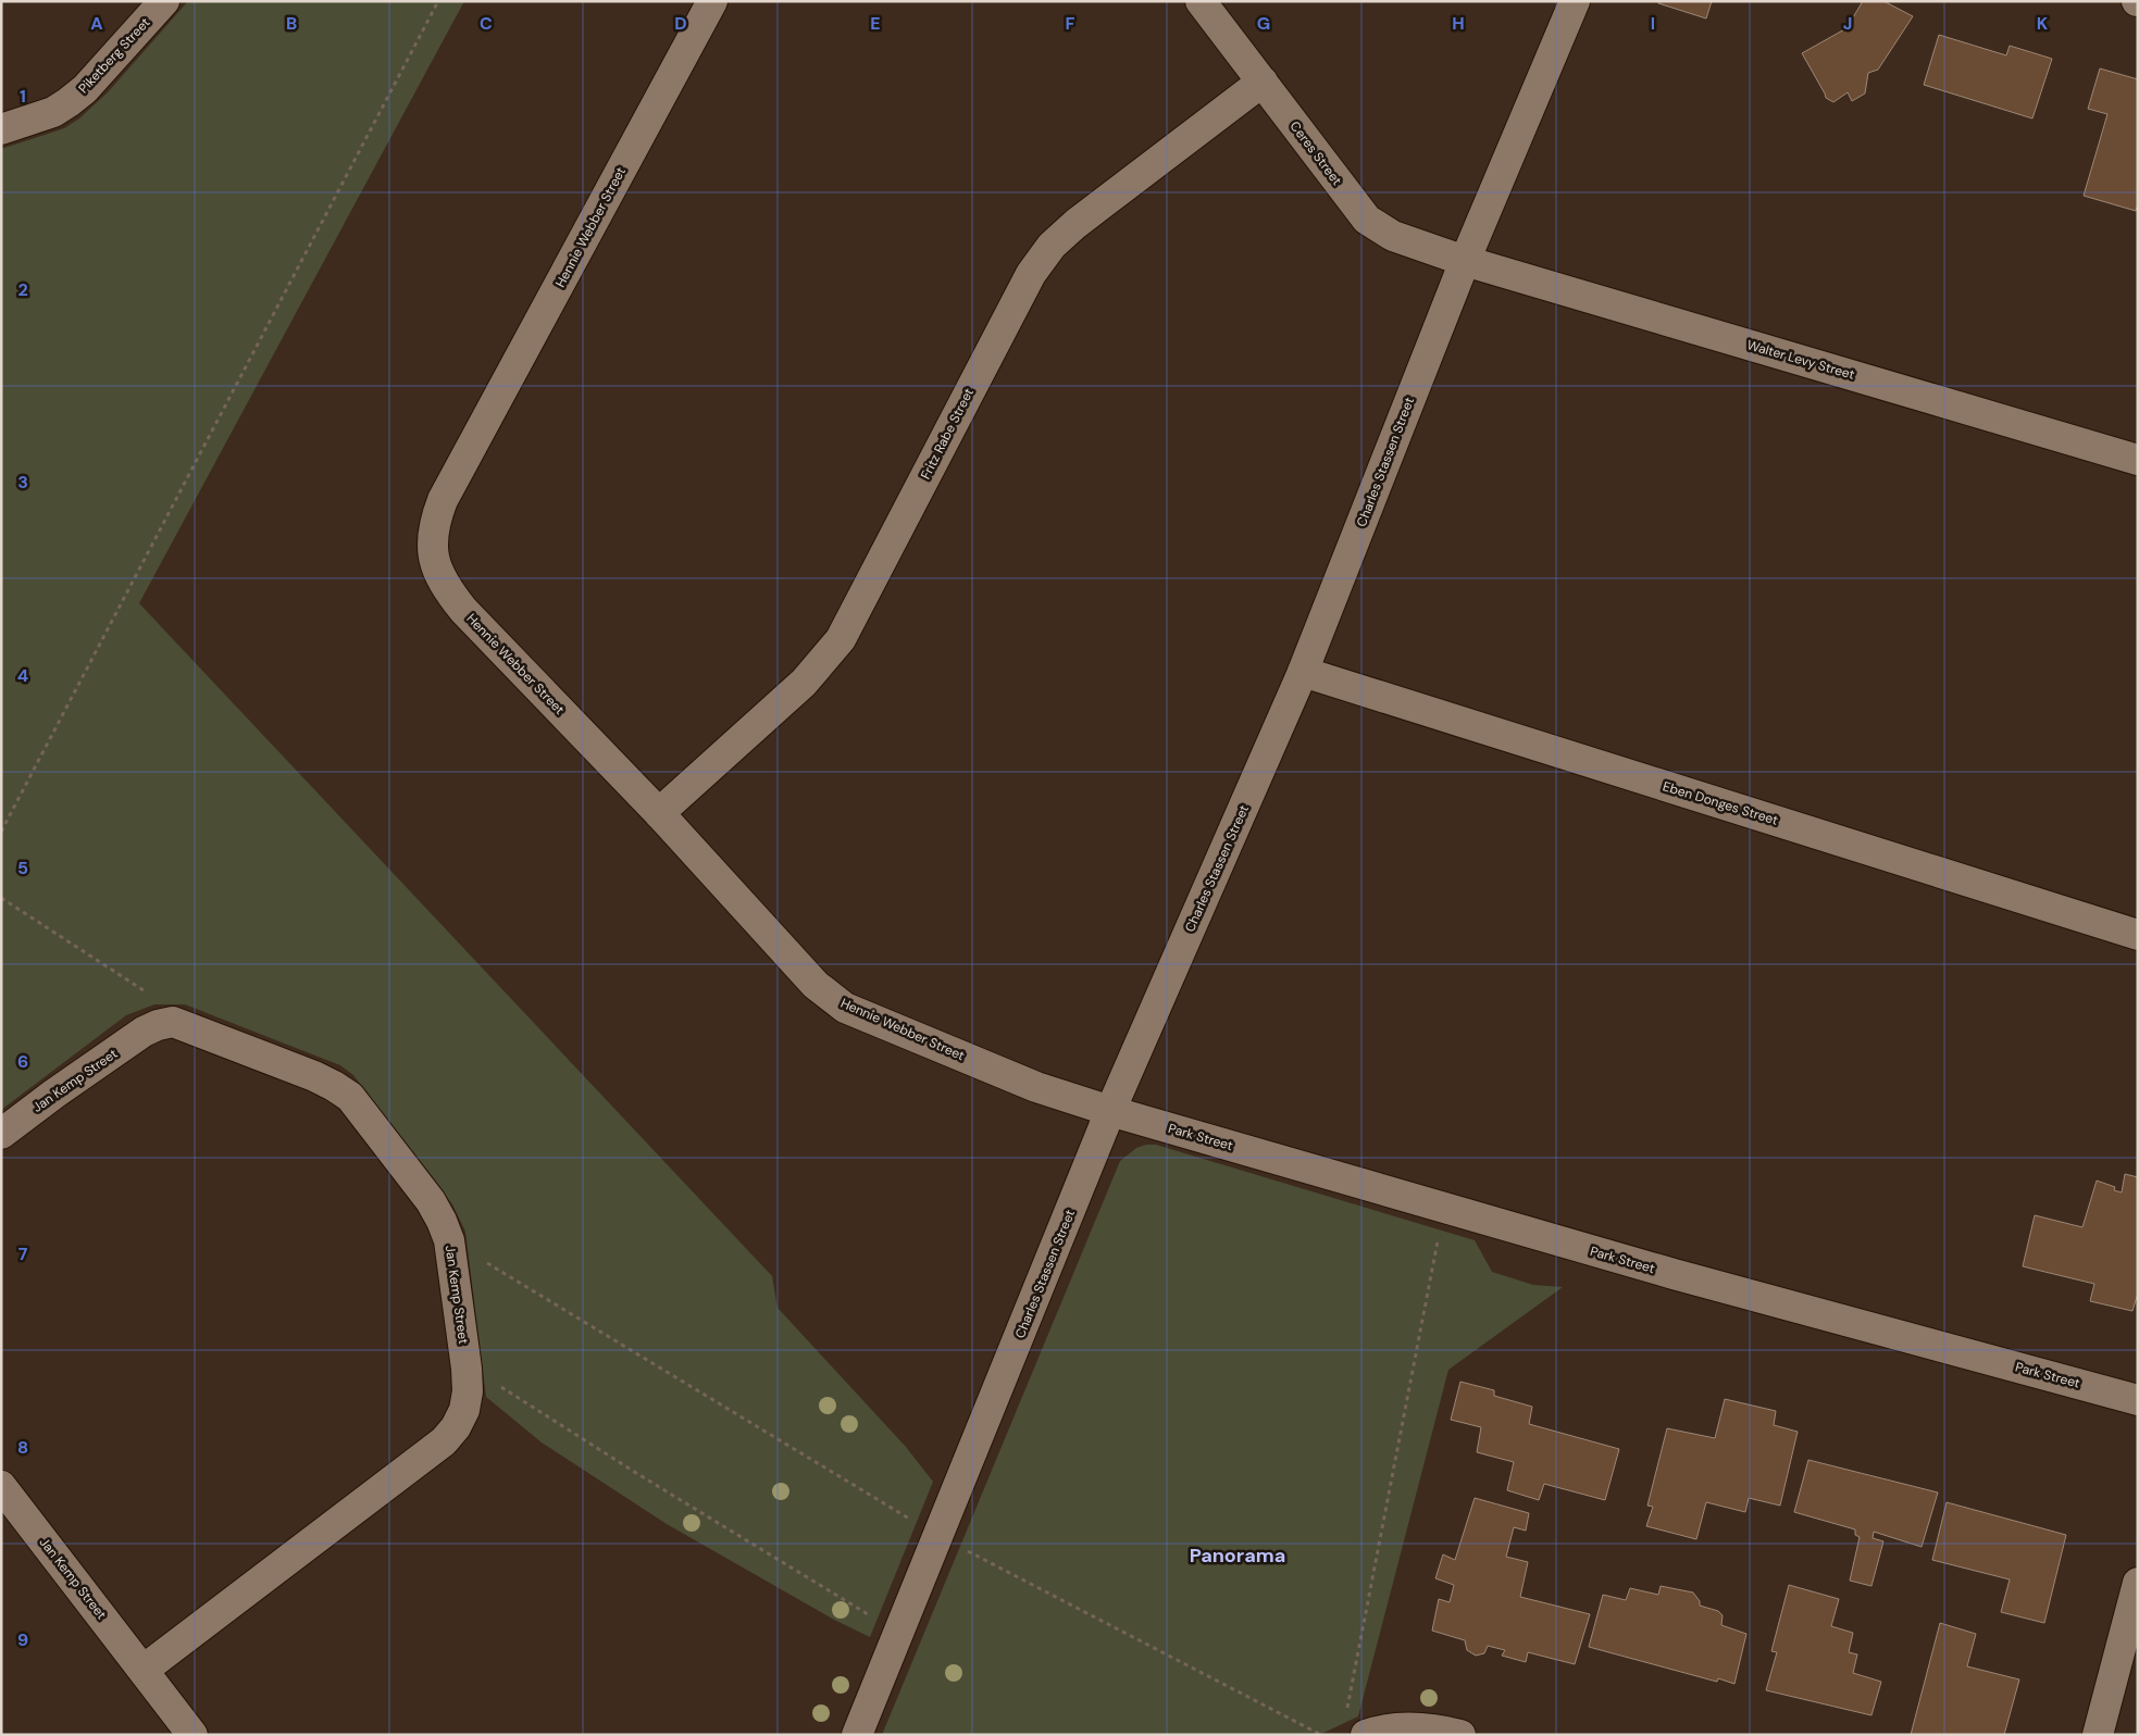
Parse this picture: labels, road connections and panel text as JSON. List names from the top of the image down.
{
  "streets": {
    "street": [
      "Piketberg Street",
      "Ceres Street",
      "Hennie Webber Street",
      "Walter Levy Street",
      "Fritz Rabe Street",
      "Charles Stassen Street",
      "Eben Donges Street",
      "Jan Kemp Street",
      "Park Street"
    ]
  },
  "crossings": [
    ["Ceres Street", "Walter Levy Street"],
    ["Ceres Street", "Fritz Rabe Street"],
    ["Ceres Street", "Charles Stassen Street"],
    ["Hennie Webber Street", "Fritz Rabe Street"],
    ["Hennie Webber Street", "Charles Stassen Street"],
    ["Hennie Webber Street", "Park Street"],
    ["Walter Levy Street", "Charles Stassen Street"],
    ["Charles Stassen Street", "Eben Donges Street"],
    ["Charles Stassen Street", "Park Street"]
  ],
  "districts": ["Panorama"],
  "grid": {
    "columns": [
      "A",
      "B",
      "C",
      "D",
      "E",
      "F",
      "G",
      "H",
      "I",
      "J",
      "K"
    ],
    "rows": [
      "1",
      "2",
      "3",
      "4",
      "5",
      "6",
      "7",
      "8",
      "9"
    ]
  }
}
